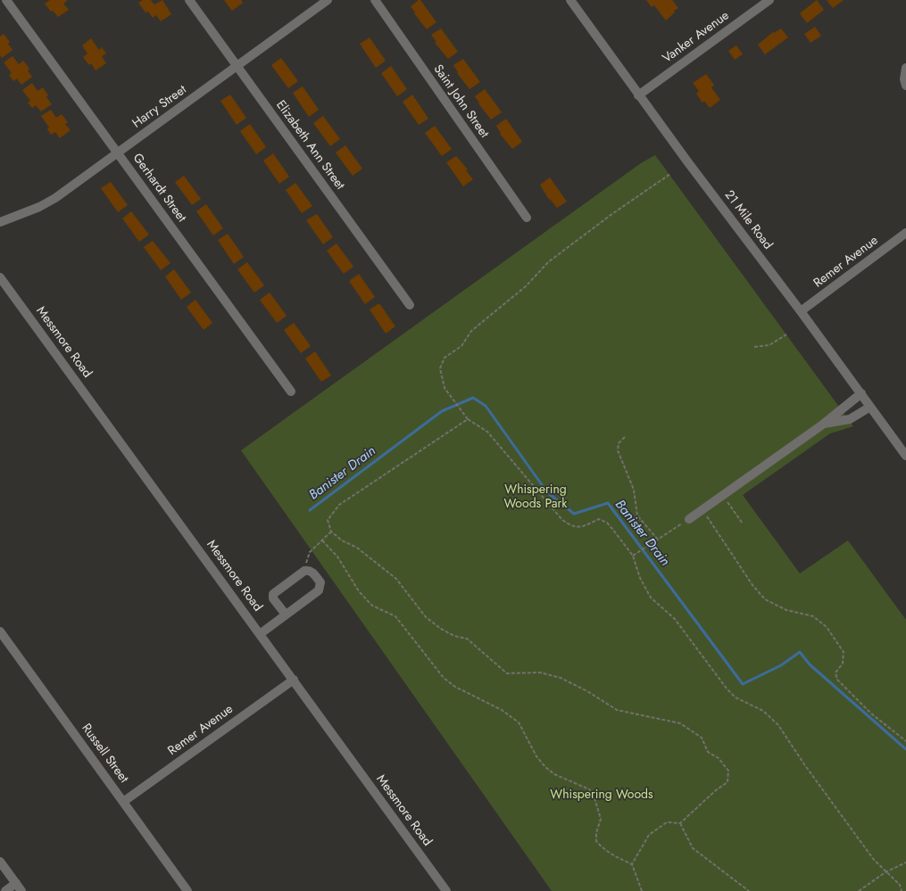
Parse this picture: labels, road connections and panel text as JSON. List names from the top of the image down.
{
  "streets": {
    "street": [
      "Vanker Avenue",
      "Saint John Street",
      "Harry Street",
      "Elizabeth Ann Street",
      "Gerhardt Street",
      "21 Mile Road",
      "Remer Avenue",
      "Messmore Road",
      "Russell Street"
    ]
  },
  "crossings": [
    ["Vanker Avenue", "21 Mile Road"],
    ["Harry Street", "Elizabeth Ann Street"],
    ["Harry Street", "Gerhardt Street"],
    ["21 Mile Road", "Remer Avenue"],
    ["Remer Avenue", "Messmore Road"],
    ["Remer Avenue", "Russell Street"]
  ],
  "water": ["Banister Drain"],
  "parks": ["Whispering Woods Park", "Whispering Woods"]
}
